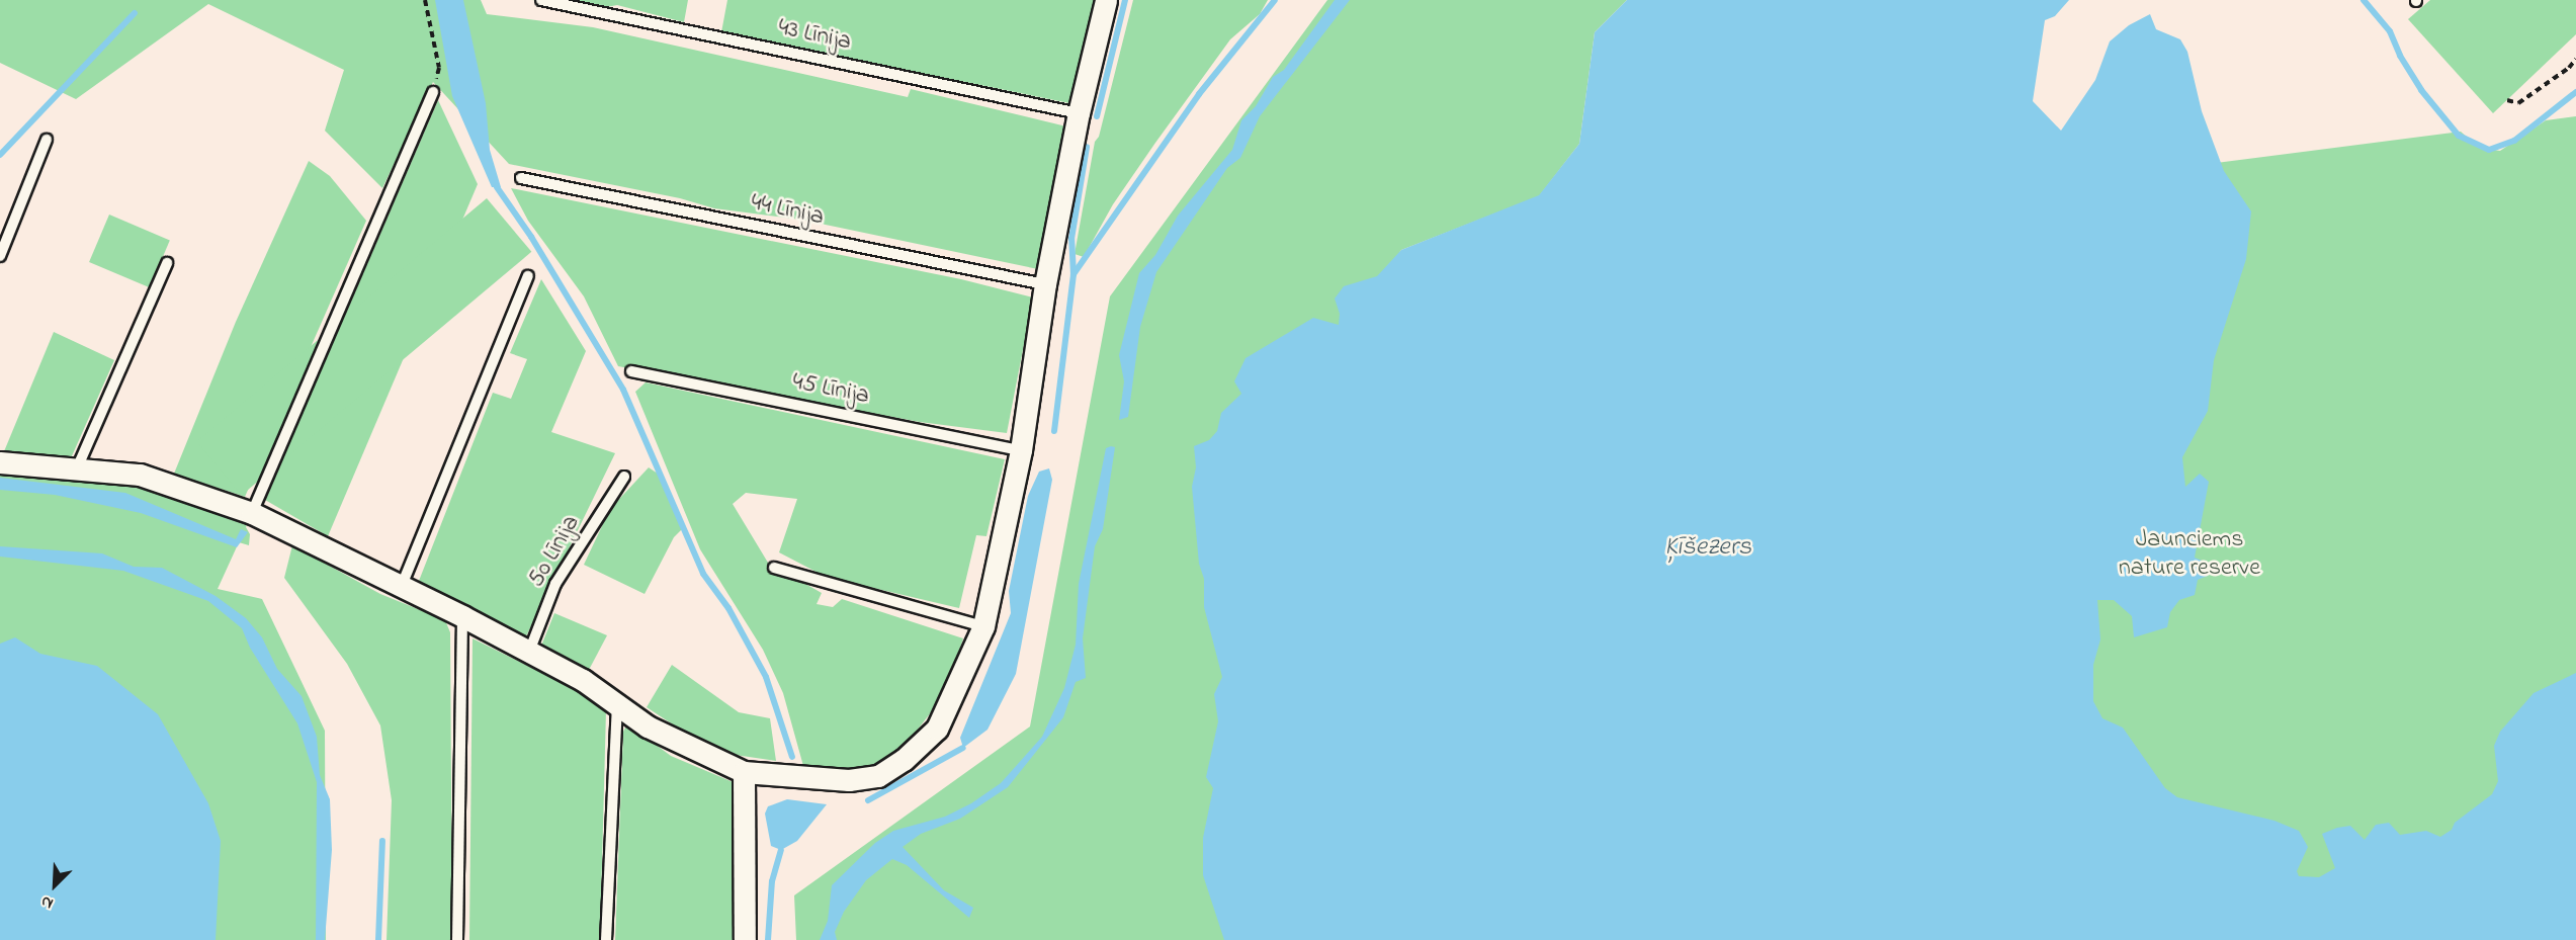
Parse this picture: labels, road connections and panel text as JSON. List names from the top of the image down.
{
  "streets": {
    "lane": [
      "43 Līnija",
      "44 Līnija",
      "45 Līnija",
      "50 Līnija"
    ]
  },
  "water": ["Ķīšezers"],
  "parks": ["Jaunciems nature reserve"],
  "north": "bottom left"
}
